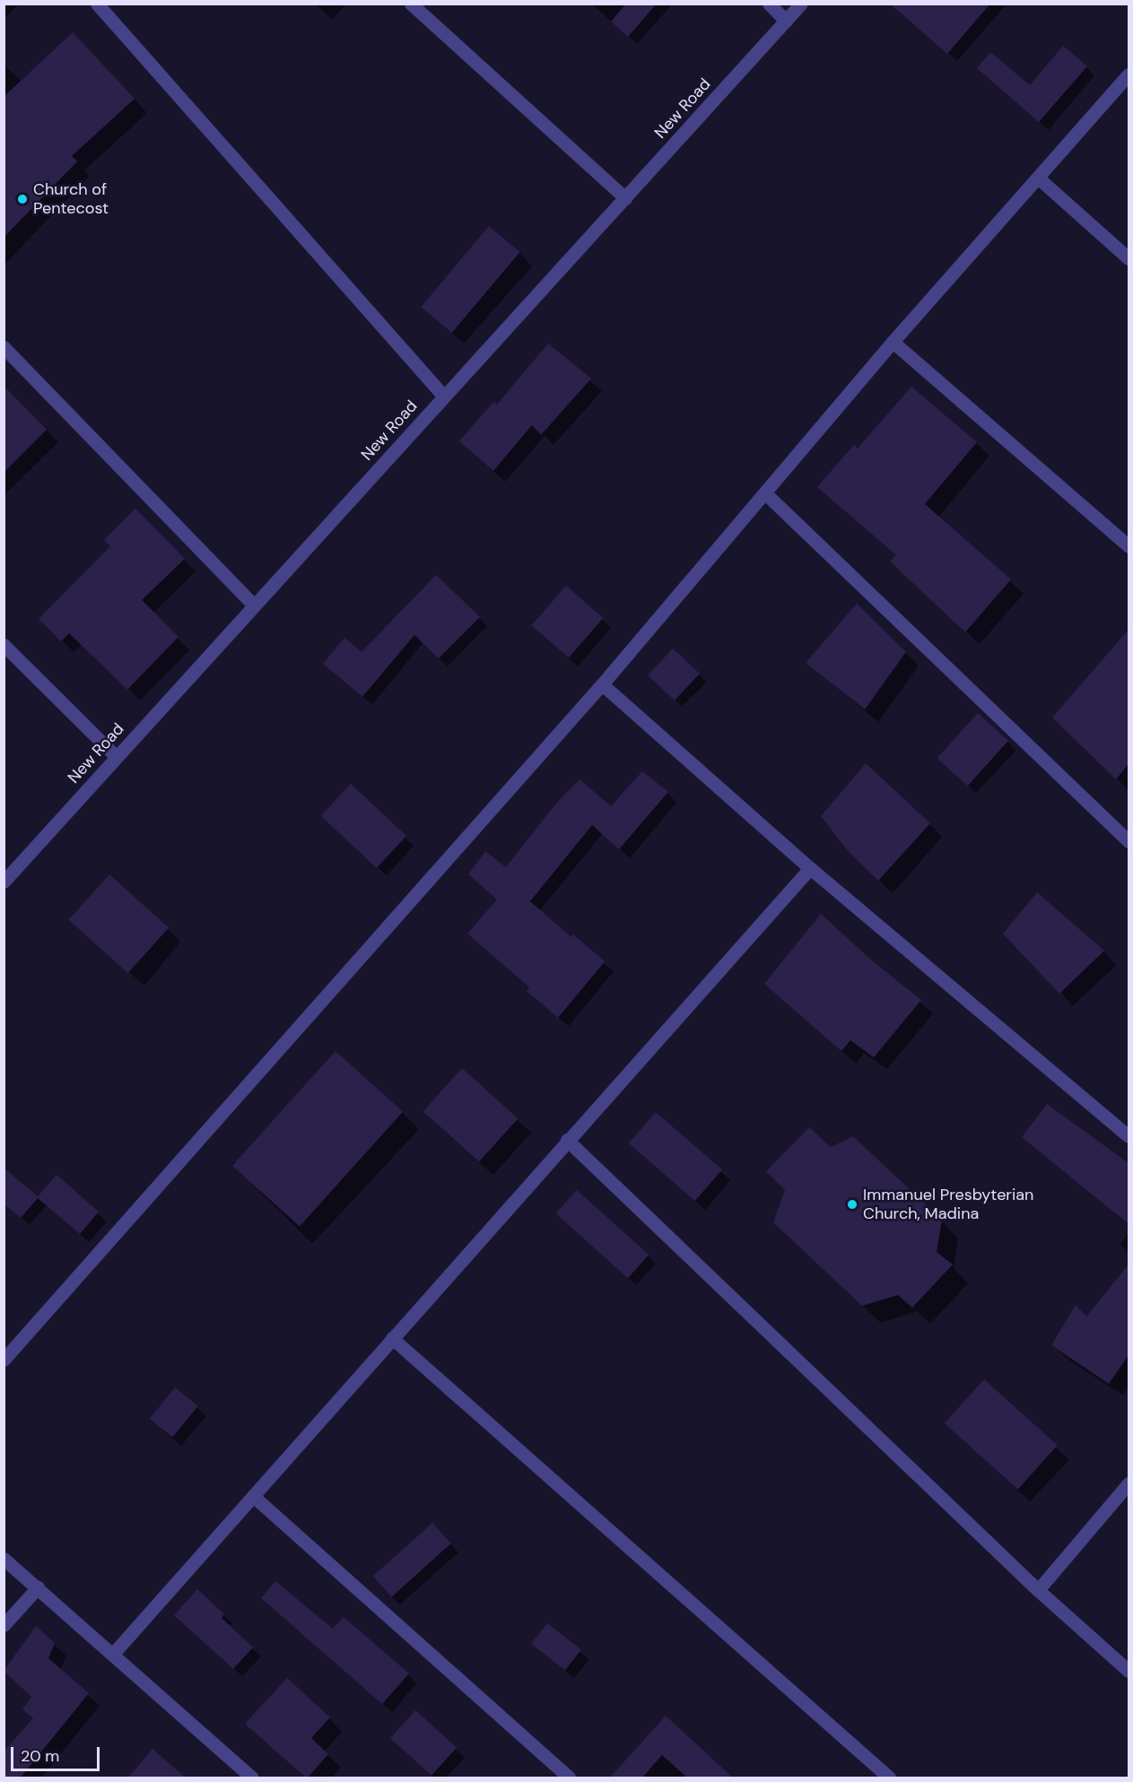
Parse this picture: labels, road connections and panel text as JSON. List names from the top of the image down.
{
  "streets": {
    "street": ["New Road"]
  },
  "places": ["Church of Pentecost", "Immanuel Presbyterian Church, Madina"],
  "scale_bar": "20 m"
}
